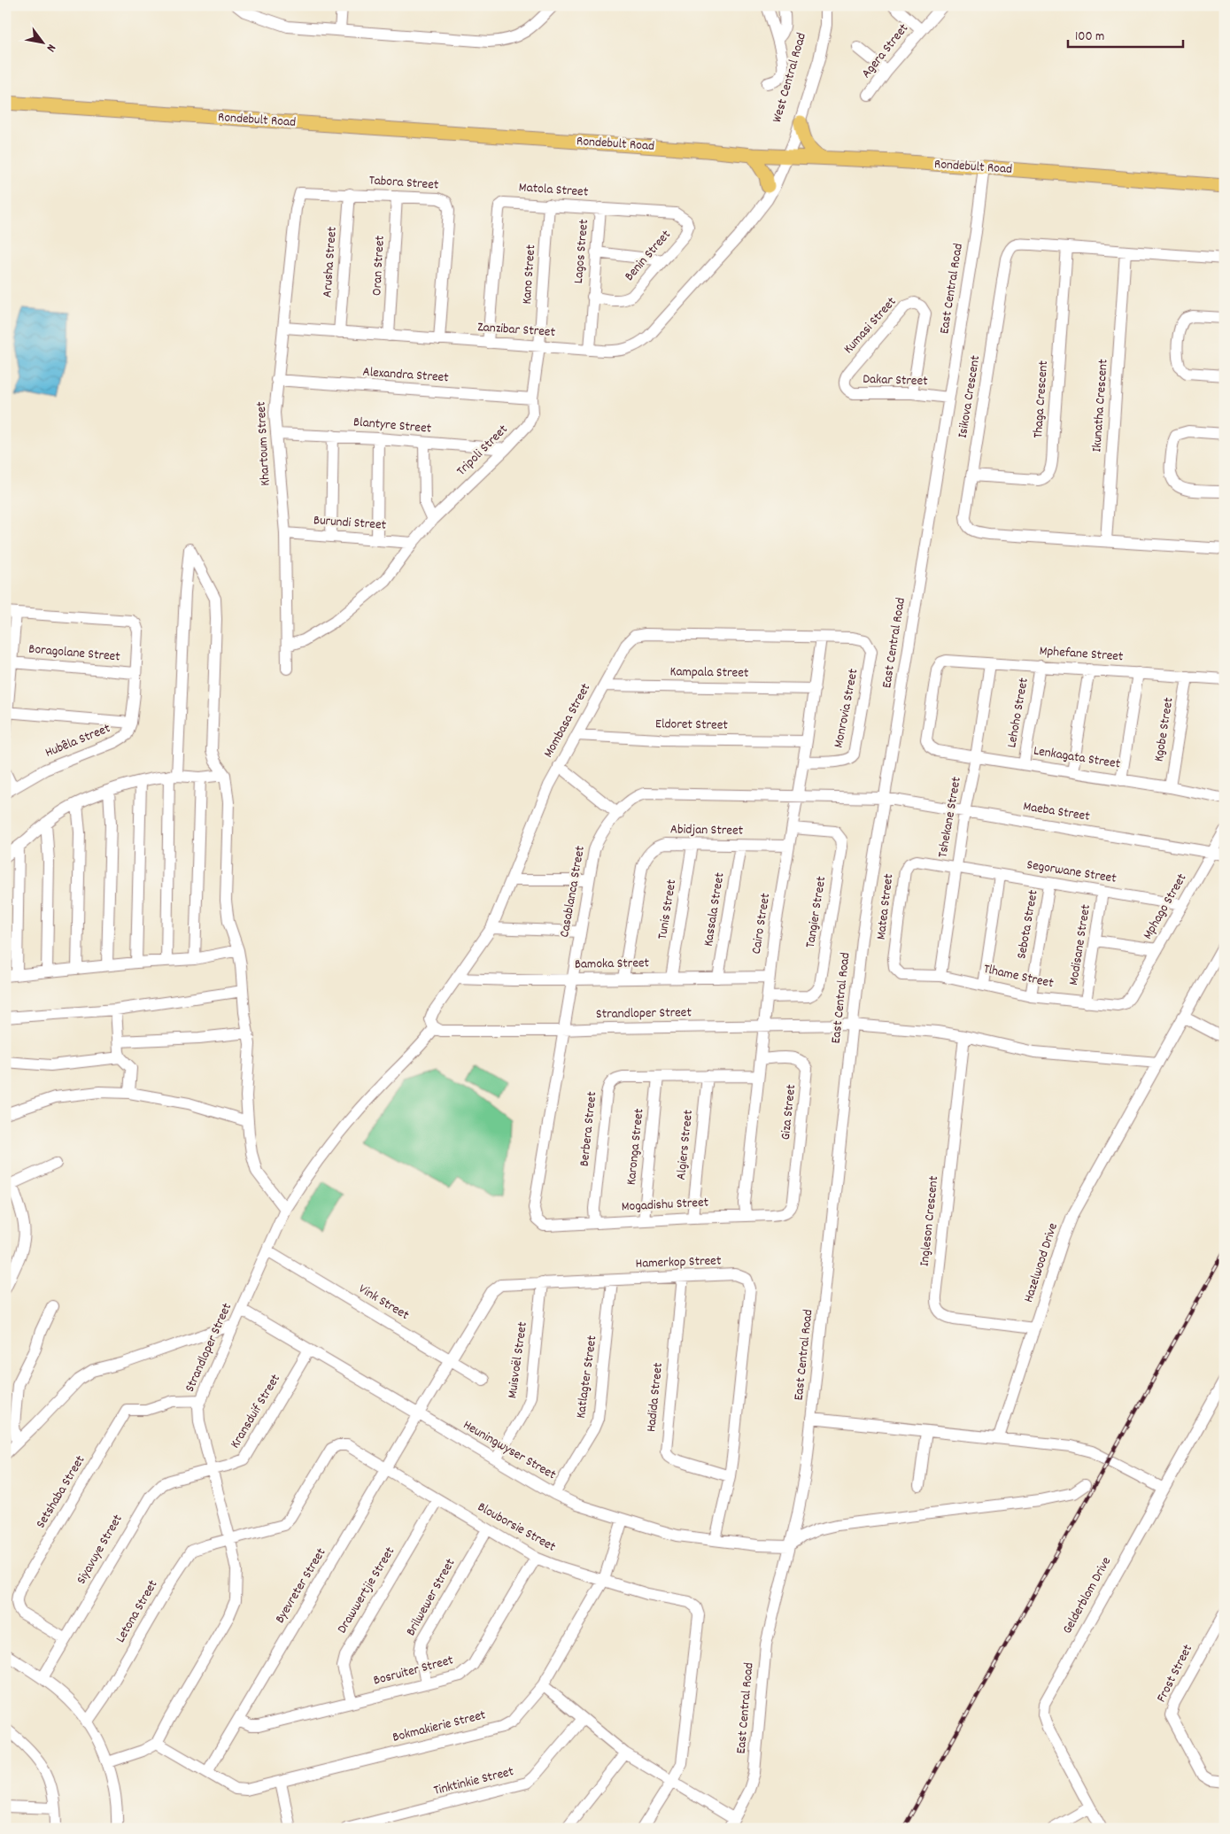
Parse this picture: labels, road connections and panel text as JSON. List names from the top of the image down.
{
  "streets": {
    "main road": ["Rondebult Road"],
    "street": [
      "Agera Street",
      "West Central Road",
      "Tabora Street",
      "Matola Street",
      "Lagos Street",
      "Benin Street",
      "Arusha Street",
      "Oran Street",
      "Kano Street",
      "East Central Road",
      "Kumasi Street",
      "Zanzibar Street",
      "Alexandra Street",
      "Dakar Street",
      "Isikova Crescent",
      "Thaga Crescent",
      "Ikunatha Crescent",
      "Blantyre Street",
      "Khartoum Street",
      "Tripoli Street",
      "Burundi Street",
      "Boragolane Street",
      "Mphefane Street",
      "Kampala Street",
      "Monrovia Street",
      "Lehoho Street",
      "Mombasa Street",
      "Eldoret Street",
      "Kgobe Street",
      "Hubêla Street",
      "Lenkagata Street",
      "Maeba Street",
      "Tshekane Street",
      "Abidjan Street",
      "Segorwane Street",
      "Casablanca Street",
      "Matea Street",
      "Mphago Street",
      "Tunis Street",
      "Kassala Street",
      "Tangier Street",
      "Cairo Street",
      "Sebota Street",
      "Modisane Street",
      "Bamoka Street",
      "Tlhame Street",
      "Strandloper Street",
      "Giza Street",
      "Berbera Street",
      "Algiers Street",
      "Karonga Street",
      "Mogadishu Street",
      "Ingleson Crescent",
      "Hamerkop Street",
      "Hazelwood Drive",
      "Vink Street",
      "Muisvoël Street",
      "Katlagter Street",
      "Hadida Street",
      "Kransduif Street",
      "Heuningwyser Street",
      "Setshaba Street",
      "Blouborsie Street",
      "Siyavuye Street",
      "Byevreter Street",
      "Drawwertjie Street",
      "Gelderblom Drive",
      "Brilwewer Street",
      "Letona Street",
      "Bosruiter Street",
      "Frost Street",
      "Bokmakierie Street",
      "Tinktinkie Street"
    ]
  },
  "crossings": [
    ["West Central Road", "Rondebult Road"],
    ["Rondebult Road", "East Central Road"],
    ["Tabora Street", "Arusha Street"],
    ["Tabora Street", "Oran Street"],
    ["Tabora Street", "Zanzibar Street"],
    ["Tabora Street", "Khartoum Street"],
    ["Matola Street", "Lagos Street"],
    ["Matola Street", "Benin Street"],
    ["Matola Street", "Kano Street"],
    ["Matola Street", "Zanzibar Street"],
    ["Lagos Street", "Benin Street"],
    ["Lagos Street", "Zanzibar Street"],
    ["Arusha Street", "Zanzibar Street"],
    ["Oran Street", "Zanzibar Street"],
    ["Kano Street", "Zanzibar Street"],
    ["Kano Street", "Tripoli Street"],
    ["East Central Road", "Dakar Street"],
    ["East Central Road", "Maeba Street"],
    ["East Central Road", "Casablanca Street"],
    ["East Central Road", "Strandloper Street"],
    ["East Central Road", "Heuningwyser Street"],
    ["Kumasi Street", "Dakar Street"],
    ["Zanzibar Street", "Khartoum Street"],
    ["Zanzibar Street", "Tripoli Street"],
    ["Alexandra Street", "Khartoum Street"],
    ["Alexandra Street", "Tripoli Street"],
    ["Isikova Crescent", "Thaga Crescent"],
    ["Isikova Crescent", "Ikunatha Crescent"],
    ["Blantyre Street", "Khartoum Street"],
    ["Blantyre Street", "Tripoli Street"],
    ["Khartoum Street", "Tripoli Street"],
    ["Khartoum Street", "Burundi Street"],
    ["Tripoli Street", "Burundi Street"],
    ["Boragolane Street", "Hubêla Street"],
    ["Mphefane Street", "Lehoho Street"],
    ["Mphefane Street", "Kgobe Street"],
    ["Mphefane Street", "Lenkagata Street"],
    ["Mphefane Street", "Tshekane Street"],
    ["Kampala Street", "Mombasa Street"],
    ["Kampala Street", "Cairo Street"],
    ["Monrovia Street", "Mombasa Street"],
    ["Monrovia Street", "Cairo Street"],
    ["Lehoho Street", "Lenkagata Street"],
    ["Mombasa Street", "Eldoret Street"],
    ["Mombasa Street", "Cairo Street"],
    ["Mombasa Street", "Bamoka Street"],
    ["Mombasa Street", "Strandloper Street"],
    ["Eldoret Street", "Cairo Street"],
    ["Kgobe Street", "Lenkagata Street"],
    ["Lenkagata Street", "Tshekane Street"],
    ["Maeba Street", "Tshekane Street"],
    ["Maeba Street", "Casablanca Street"],
    ["Maeba Street", "Mphago Street"],
    ["Tshekane Street", "Segorwane Street"],
    ["Tshekane Street", "Matea Street"],
    ["Tshekane Street", "Tlhame Street"],
    ["Abidjan Street", "Tunis Street"],
    ["Abidjan Street", "Kassala Street"],
    ["Abidjan Street", "Cairo Street"],
    ["Abidjan Street", "Bamoka Street"],
    ["Segorwane Street", "Matea Street"],
    ["Segorwane Street", "Mphago Street"],
    ["Segorwane Street", "Sebota Street"],
    ["Segorwane Street", "Modisane Street"],
    ["Casablanca Street", "Cairo Street"],
    ["Casablanca Street", "Bamoka Street"],
    ["Casablanca Street", "Strandloper Street"],
    ["Casablanca Street", "Mogadishu Street"],
    ["Matea Street", "Tlhame Street"],
    ["Mphago Street", "Tlhame Street"],
    ["Tunis Street", "Bamoka Street"],
    ["Kassala Street", "Bamoka Street"],
    ["Tangier Street", "Cairo Street"],
    ["Cairo Street", "Bamoka Street"],
    ["Cairo Street", "Strandloper Street"],
    ["Cairo Street", "Giza Street"],
    ["Cairo Street", "Berbera Street"],
    ["Cairo Street", "Mogadishu Street"],
    ["Sebota Street", "Tlhame Street"],
    ["Modisane Street", "Tlhame Street"],
    ["Strandloper Street", "Vink Street"],
    ["Strandloper Street", "Kransduif Street"],
    ["Strandloper Street", "Heuningwyser Street"],
    ["Strandloper Street", "Setshaba Street"],
    ["Strandloper Street", "Blouborsie Street"],
    ["Strandloper Street", "Siyavuye Street"],
    ["Strandloper Street", "Letona Street"],
    ["Strandloper Street", "Bokmakierie Street"],
    ["Giza Street", "Mogadishu Street"],
    ["Berbera Street", "Algiers Street"],
    ["Berbera Street", "Karonga Street"],
    ["Berbera Street", "Mogadishu Street"],
    ["Algiers Street", "Mogadishu Street"],
    ["Karonga Street", "Mogadishu Street"],
    ["Ingleson Crescent", "Hazelwood Drive"],
    ["Hamerkop Street", "Vink Street"],
    ["Hamerkop Street", "Muisvoël Street"],
    ["Hamerkop Street", "Katlagter Street"],
    ["Hamerkop Street", "Hadida Street"],
    ["Hamerkop Street", "Heuningwyser Street"],
    ["Hamerkop Street", "Byevreter Street"],
    ["Muisvoël Street", "Heuningwyser Street"],
    ["Katlagter Street", "Heuningwyser Street"],
    ["Kransduif Street", "Heuningwyser Street"],
    ["Kransduif Street", "Siyavuye Street"],
    ["Heuningwyser Street", "Byevreter Street"],
    ["Heuningwyser Street", "Bokmakierie Street"],
    ["Setshaba Street", "Siyavuye Street"],
    ["Blouborsie Street", "Byevreter Street"],
    ["Blouborsie Street", "Drawwertjie Street"],
    ["Blouborsie Street", "Brilwewer Street"],
    ["Blouborsie Street", "Letona Street"],
    ["Blouborsie Street", "Bosruiter Street"],
    ["Blouborsie Street", "Bokmakierie Street"],
    ["Byevreter Street", "Bosruiter Street"],
    ["Byevreter Street", "Bokmakierie Street"],
    ["Drawwertjie Street", "Bosruiter Street"],
    ["Brilwewer Street", "Bosruiter Street"]
  ],
  "scale_bar": "100 m",
  "north": "bottom right"
}
